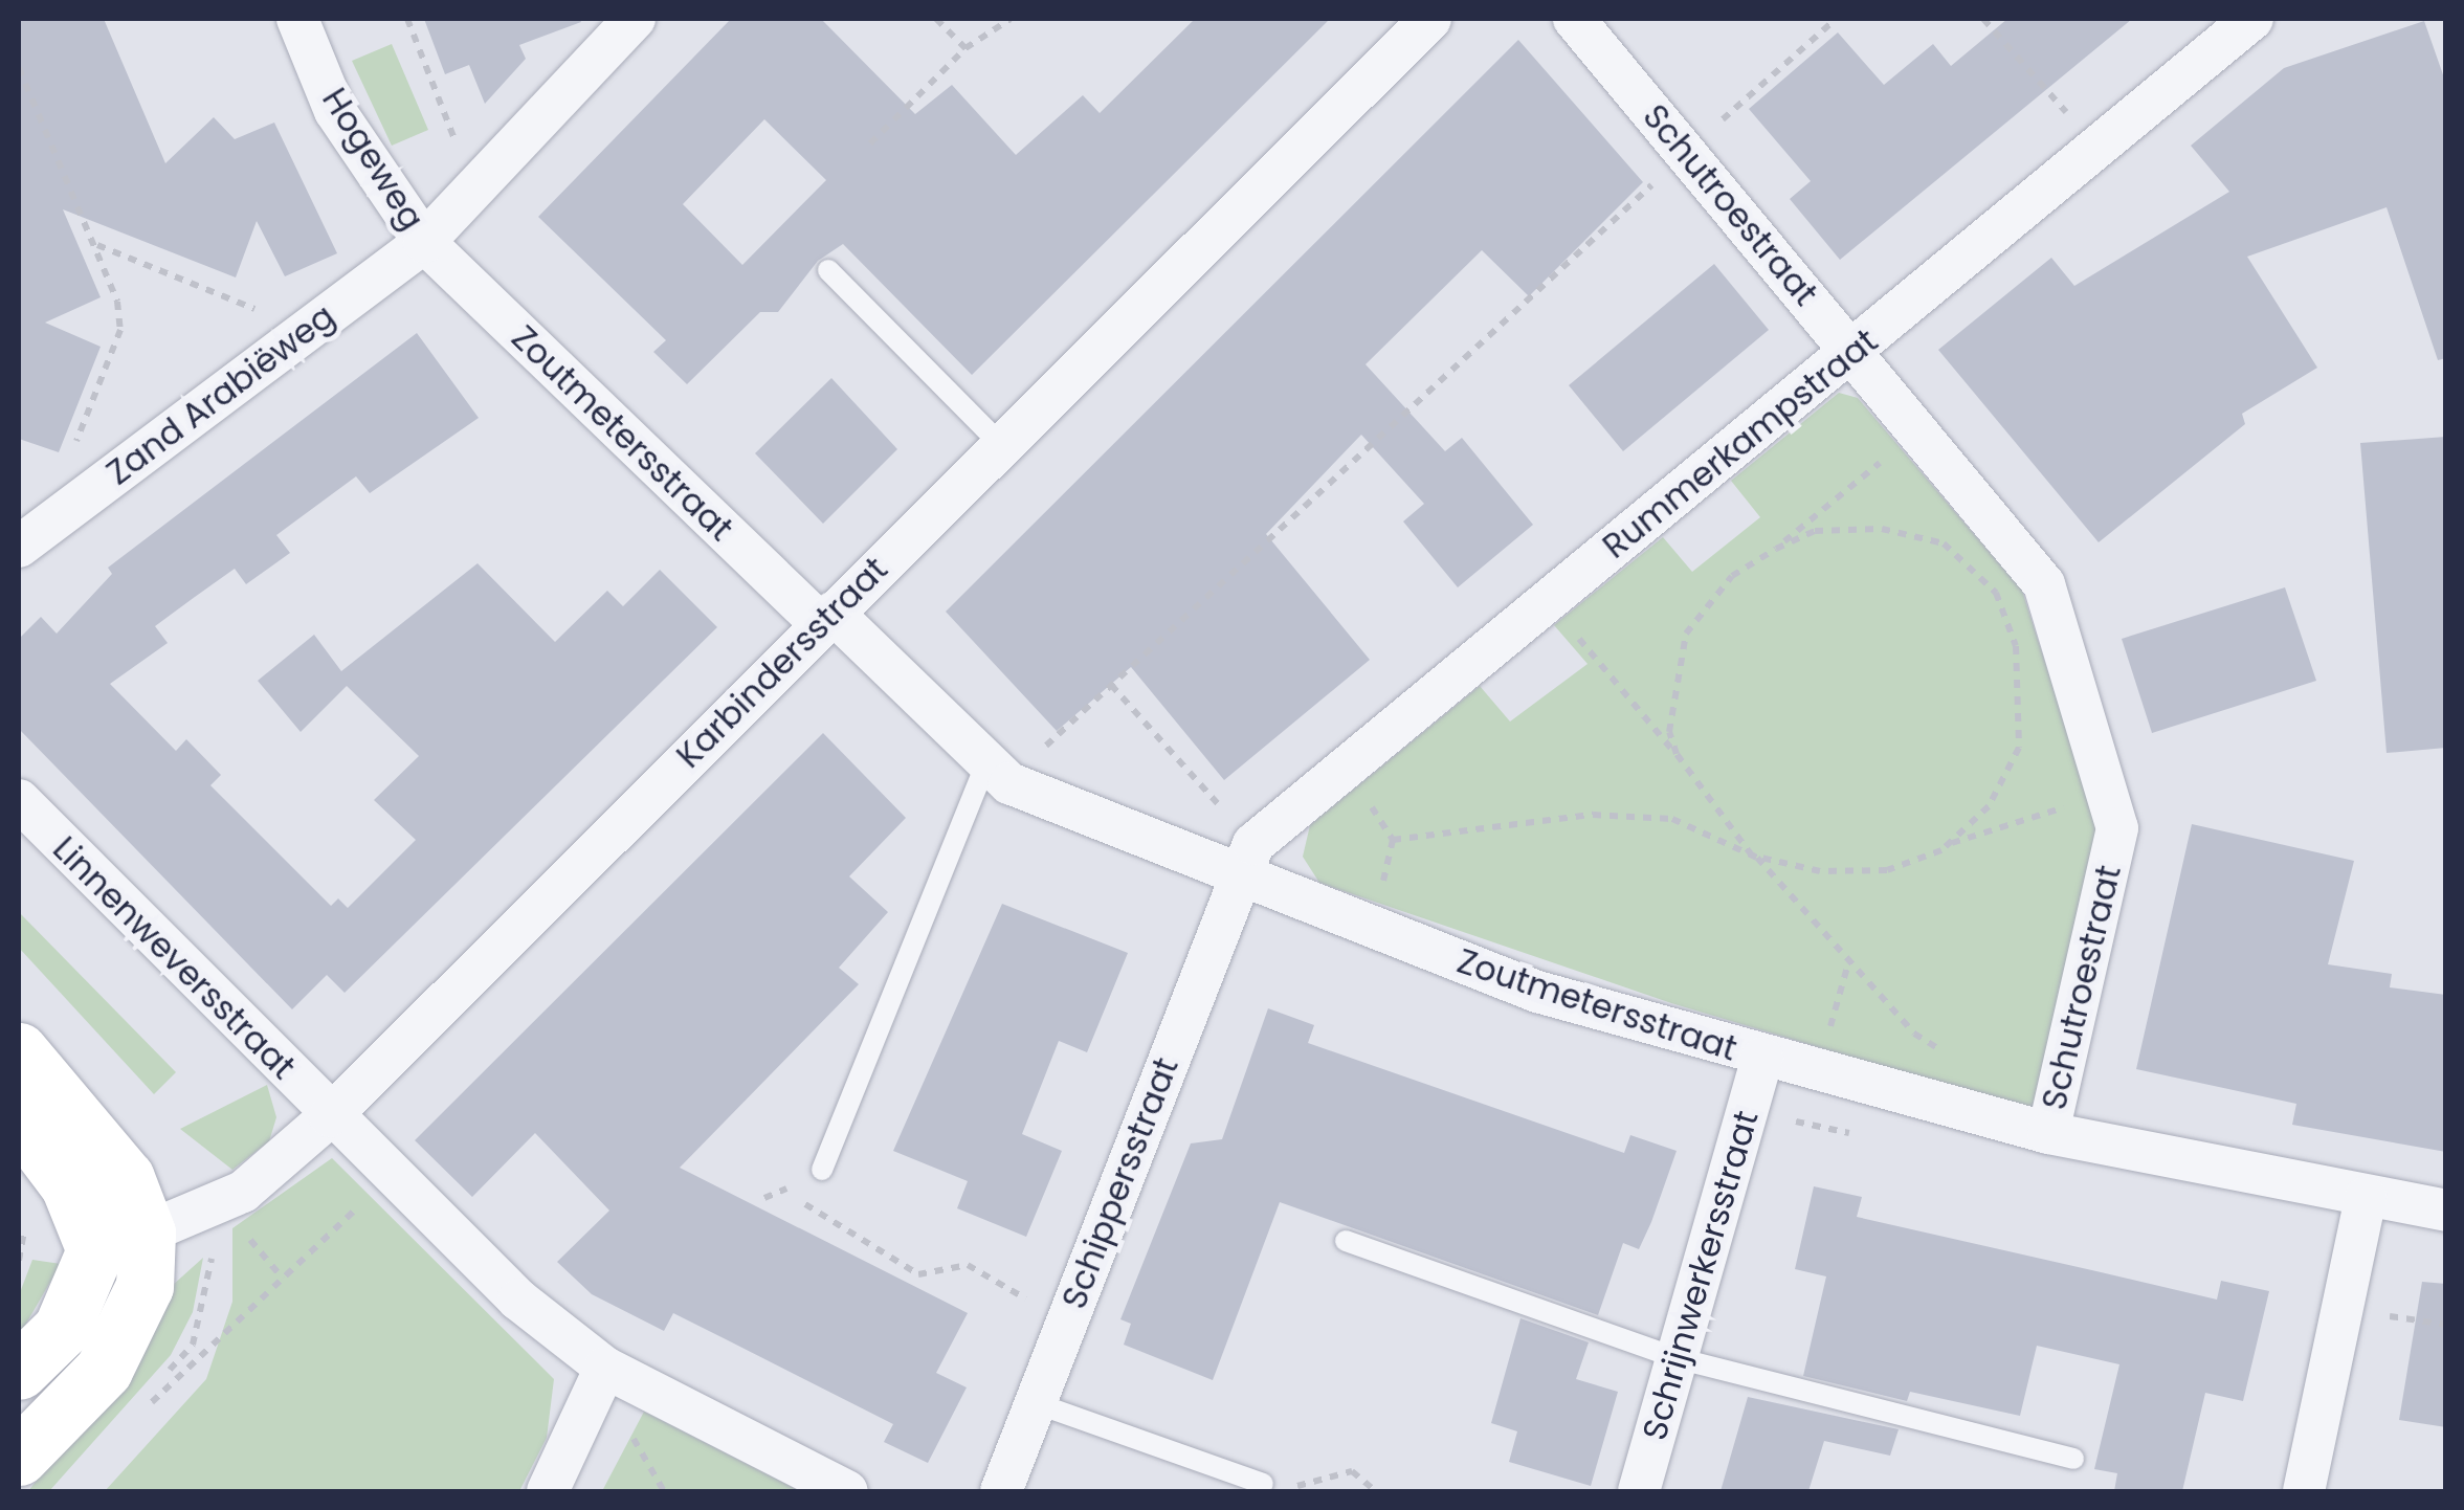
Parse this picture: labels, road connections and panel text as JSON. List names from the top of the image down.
{
  "streets": {
    "street": [
      "Hogeweg",
      "Schutroestraat",
      "Zand Arabiëweg",
      "Zoutmetersstraat",
      "Rummerkampstraat",
      "Karbindersstraat",
      "Linnenweversstraat",
      "Schippersstraat",
      "Schrijnwerkersstraat"
    ]
  },
  "crossings": [
    ["Hogeweg", "Zand Arabiëweg"],
    ["Hogeweg", "Zoutmetersstraat"],
    ["Schutroestraat", "Zoutmetersstraat"],
    ["Schutroestraat", "Rummerkampstraat"],
    ["Zand Arabiëweg", "Zoutmetersstraat"],
    ["Zoutmetersstraat", "Rummerkampstraat"],
    ["Zoutmetersstraat", "Karbindersstraat"],
    ["Zoutmetersstraat", "Schippersstraat"],
    ["Zoutmetersstraat", "Schrijnwerkersstraat"],
    ["Rummerkampstraat", "Schippersstraat"],
    ["Karbindersstraat", "Linnenweversstraat"]
  ]
}
